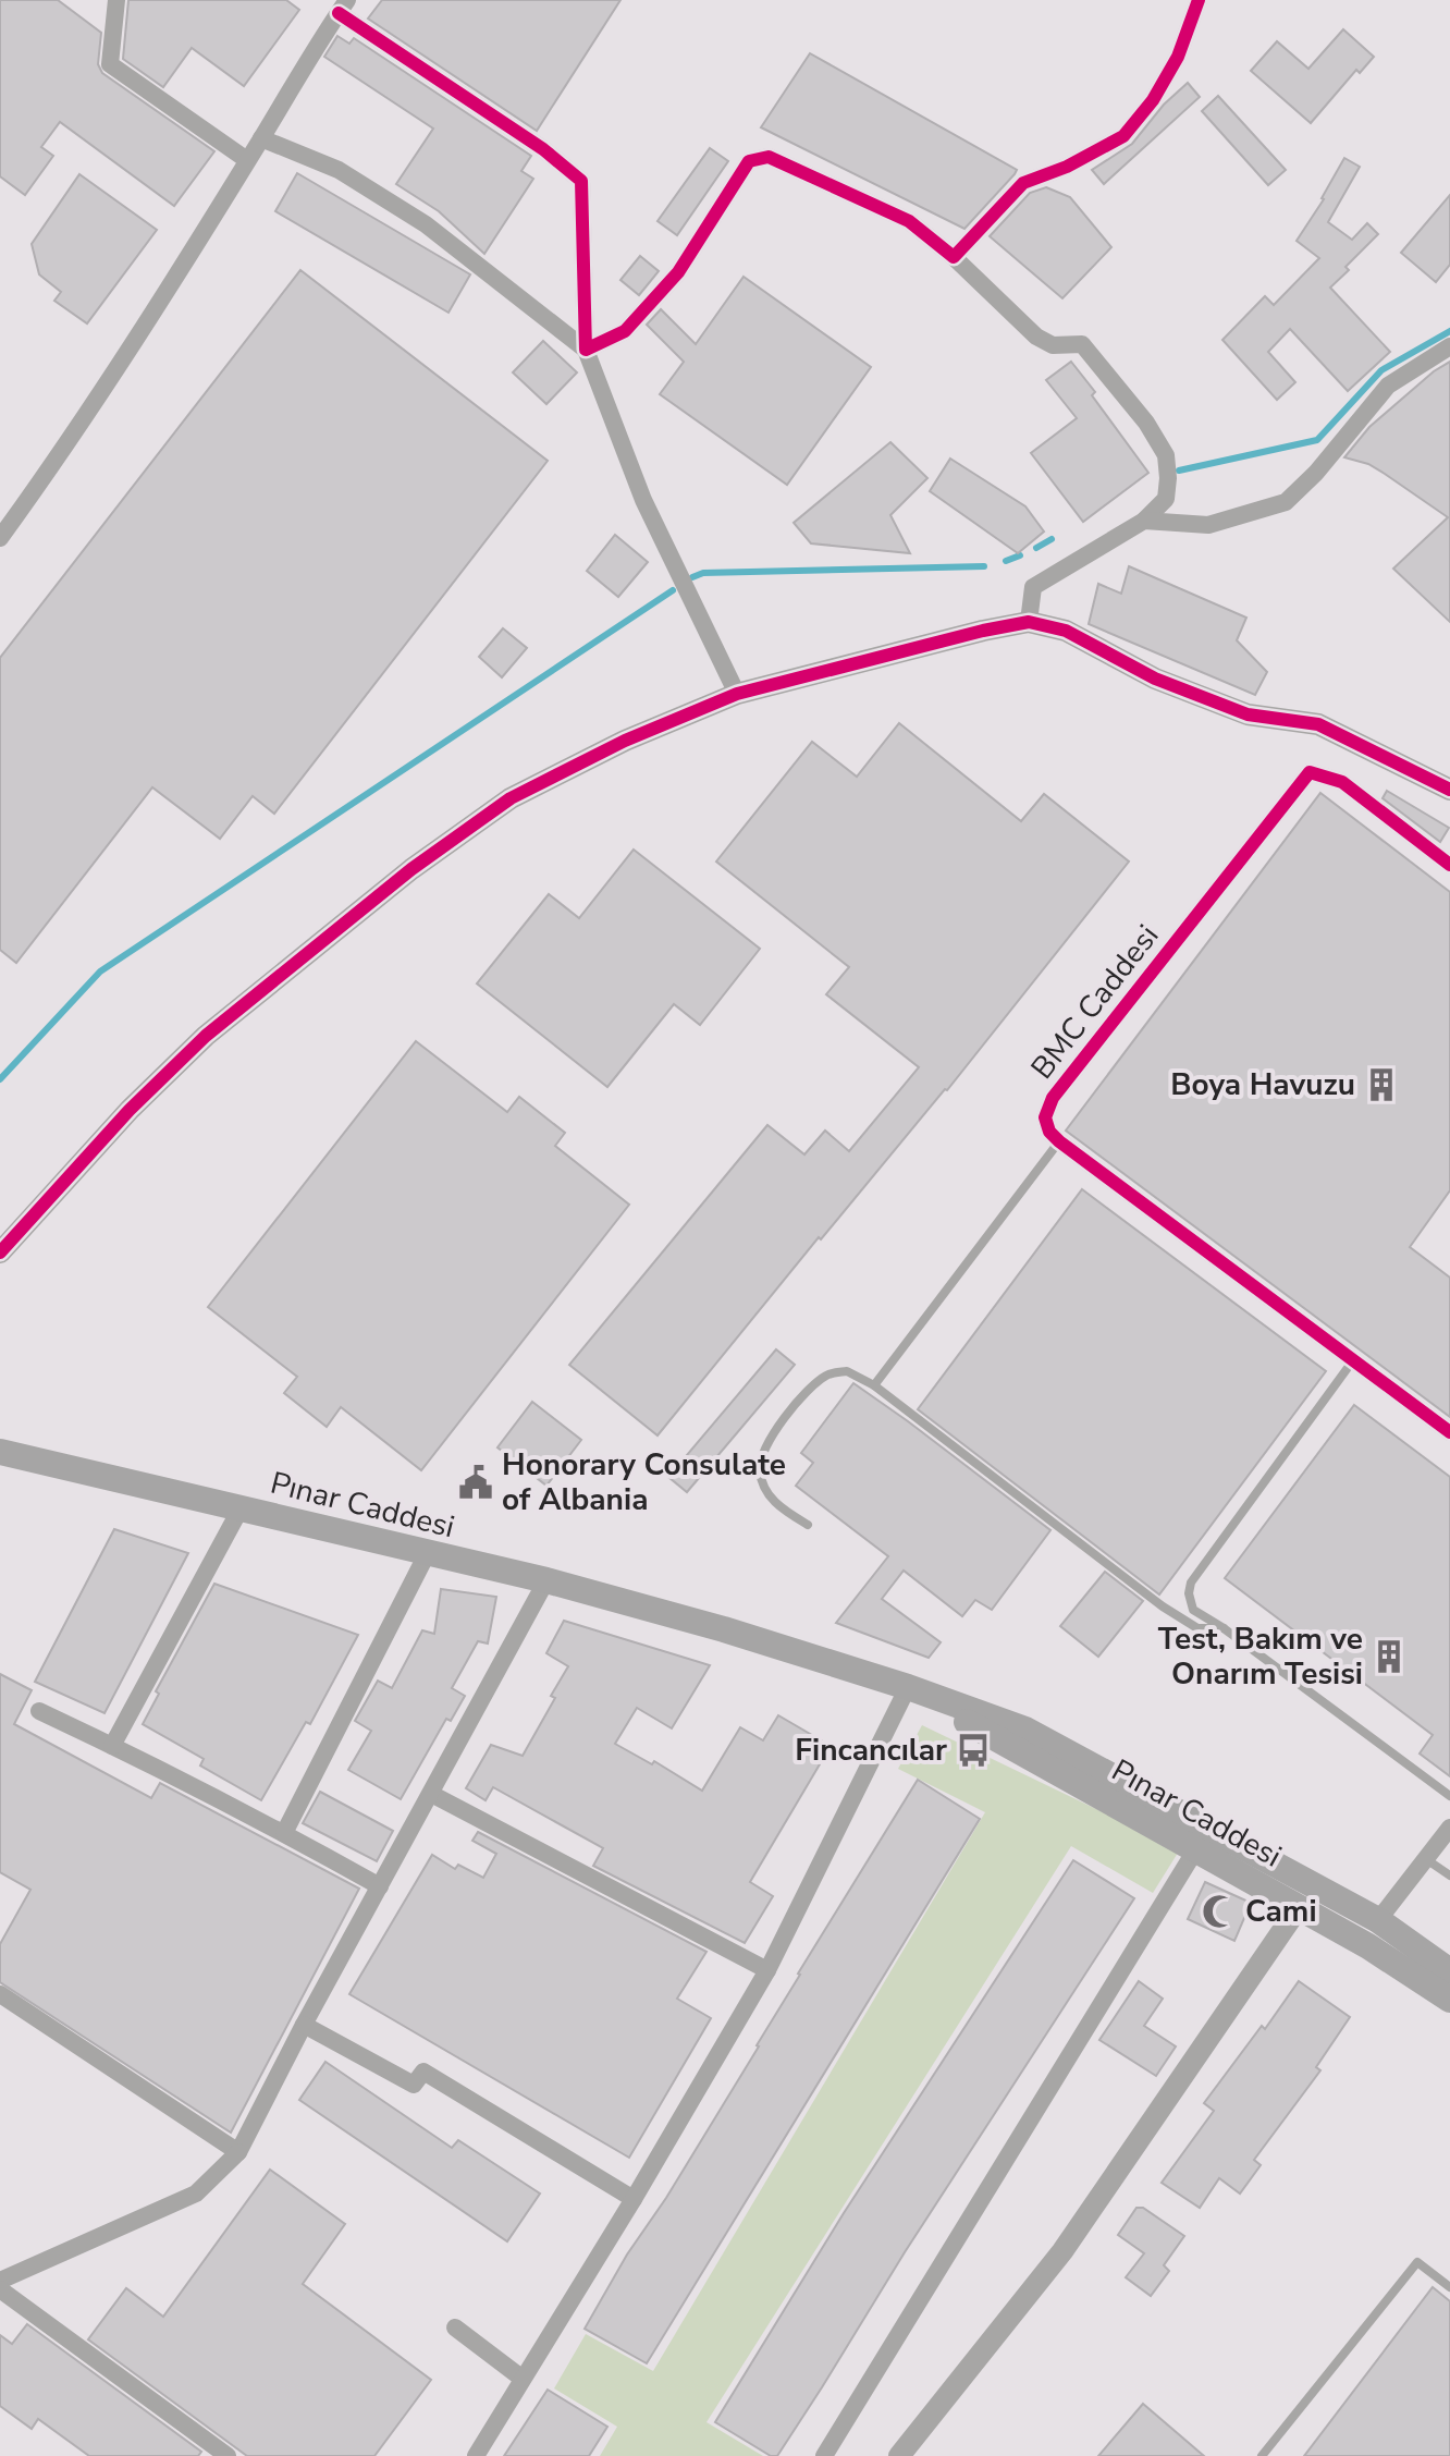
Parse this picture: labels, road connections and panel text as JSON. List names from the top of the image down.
{
  "streets": {
    "main road": ["Pınar Caddesi"],
    "street": ["BMC Caddesi"]
  },
  "places": {
    "building": ["Boya Havuzu", "Test, Bakım ve Onarım Tesisi"],
    "public building": ["Honorary Consulate of Albania"],
    "bus stop": ["Fincancılar"],
    "mosque": ["Cami"]
  }
}
